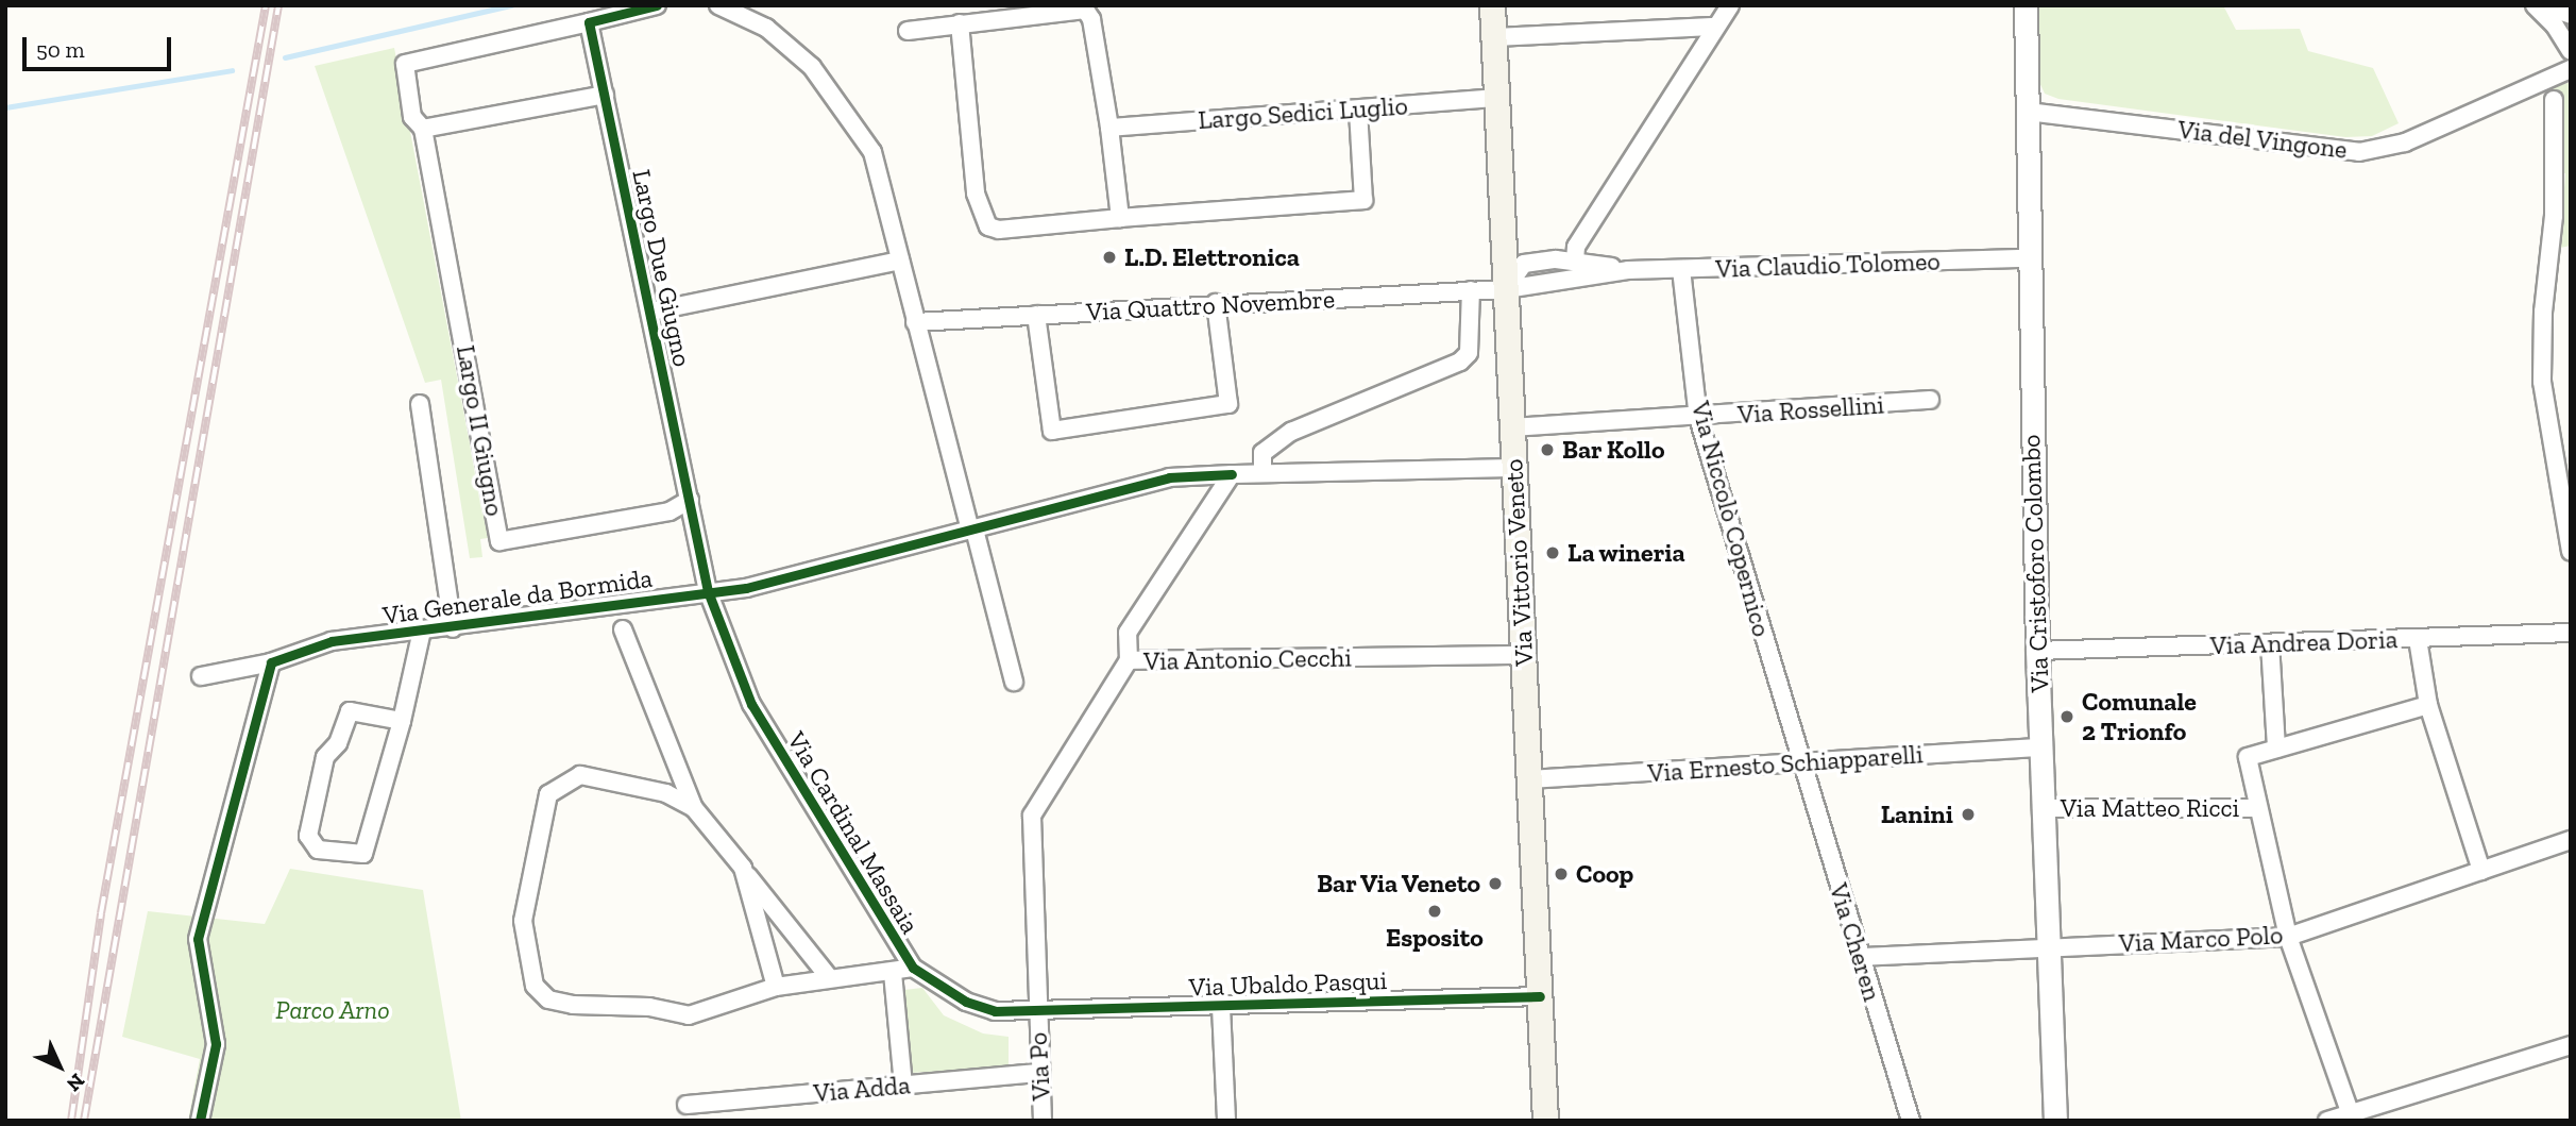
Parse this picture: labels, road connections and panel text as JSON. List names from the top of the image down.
{
  "streets": {
    "main road": ["Via Vittorio Veneto"],
    "street": [
      "Largo Sedici Luglio",
      "Via del Vingone",
      "Via Claudio Tolomeo",
      "Largo Due Giugno",
      "Via Quattro Novembre",
      "Via Rossellini",
      "Largo II Giugno",
      "Via Niccolò Copernico",
      "Via Cristoforo Colombo",
      "Via Generale da Bormida",
      "Via Andrea Doria",
      "Via Antonio Cecchi",
      "Via Ernesto Schiapparelli",
      "Via Matteo Ricci",
      "Via Cardinal Massaia",
      "Via Marco Polo",
      "Via Cheren",
      "Via Ubaldo Pasqui",
      "Via Po",
      "Via Adda"
    ]
  },
  "crossings": [
    ["Largo Sedici Luglio", "Via Vittorio Veneto"],
    ["Via del Vingone", "Via Cristoforo Colombo"],
    ["Via Claudio Tolomeo", "Via Quattro Novembre"],
    ["Via Claudio Tolomeo", "Via Niccolò Copernico"],
    ["Via Claudio Tolomeo", "Via Vittorio Veneto"],
    ["Via Claudio Tolomeo", "Via Cristoforo Colombo"],
    ["Largo Due Giugno", "Largo II Giugno"],
    ["Largo Due Giugno", "Via Generale da Bormida"],
    ["Largo Due Giugno", "Via Cardinal Massaia"],
    ["Via Quattro Novembre", "Via Vittorio Veneto"],
    ["Via Rossellini", "Via Niccolò Copernico"],
    ["Via Rossellini", "Via Vittorio Veneto"],
    ["Via Niccolò Copernico", "Via Ernesto Schiapparelli"],
    ["Via Niccolò Copernico", "Via Cheren"],
    ["Via Vittorio Veneto", "Via Generale da Bormida"],
    ["Via Vittorio Veneto", "Via Antonio Cecchi"],
    ["Via Vittorio Veneto", "Via Ernesto Schiapparelli"],
    ["Via Vittorio Veneto", "Via Ubaldo Pasqui"],
    ["Via Cristoforo Colombo", "Via Andrea Doria"],
    ["Via Cristoforo Colombo", "Via Ernesto Schiapparelli"],
    ["Via Cristoforo Colombo", "Via Matteo Ricci"],
    ["Via Cristoforo Colombo", "Via Marco Polo"],
    ["Via Generale da Bormida", "Via Cardinal Massaia"],
    ["Via Antonio Cecchi", "Via Cardinal Massaia"],
    ["Via Antonio Cecchi", "Via Ubaldo Pasqui"],
    ["Via Antonio Cecchi", "Via Po"],
    ["Via Ernesto Schiapparelli", "Via Cheren"],
    ["Via Cardinal Massaia", "Via Ubaldo Pasqui"],
    ["Via Cardinal Massaia", "Via Po"],
    ["Via Marco Polo", "Via Cheren"],
    ["Via Ubaldo Pasqui", "Via Po"],
    ["Via Po", "Via Adda"]
  ],
  "parks": ["Parco Arno"],
  "places": [
    "L.D. Elettronica",
    "Bar Kollo",
    "La wineria",
    "Comunale 2 Trionfo",
    "Lanini",
    "Coop",
    "Bar Via Veneto",
    "Esposito"
  ],
  "scale_bar": "50 m",
  "north": "bottom right"
}
